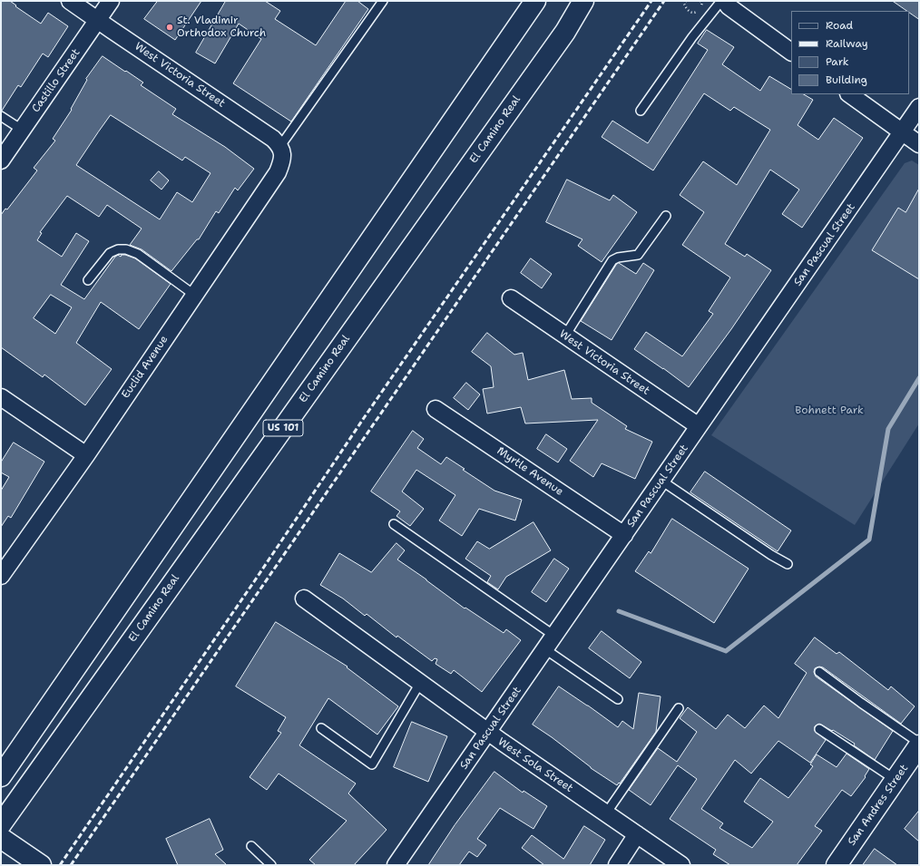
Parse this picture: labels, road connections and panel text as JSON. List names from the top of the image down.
{
  "streets": {
    "main road": ["El Camino Real", "US 101", "San Andres Street"],
    "street": [
      "West Victoria Street",
      "Castillo Street",
      "San Pascual Street",
      "Euclid Avenue",
      "Myrtle Avenue",
      "West Sola Street"
    ]
  },
  "crossings": [
    ["West Victoria Street", "Castillo Street"],
    ["West Victoria Street", "San Pascual Street"],
    ["West Victoria Street", "Euclid Avenue"],
    ["San Pascual Street", "Myrtle Avenue"],
    ["San Pascual Street", "West Sola Street"]
  ],
  "parks": ["Bohnett Park"],
  "places": ["St. Vladimir Orthodox Church"],
  "legend": [
    "Road",
    "Railway",
    "Park",
    "Building"
  ]
}
